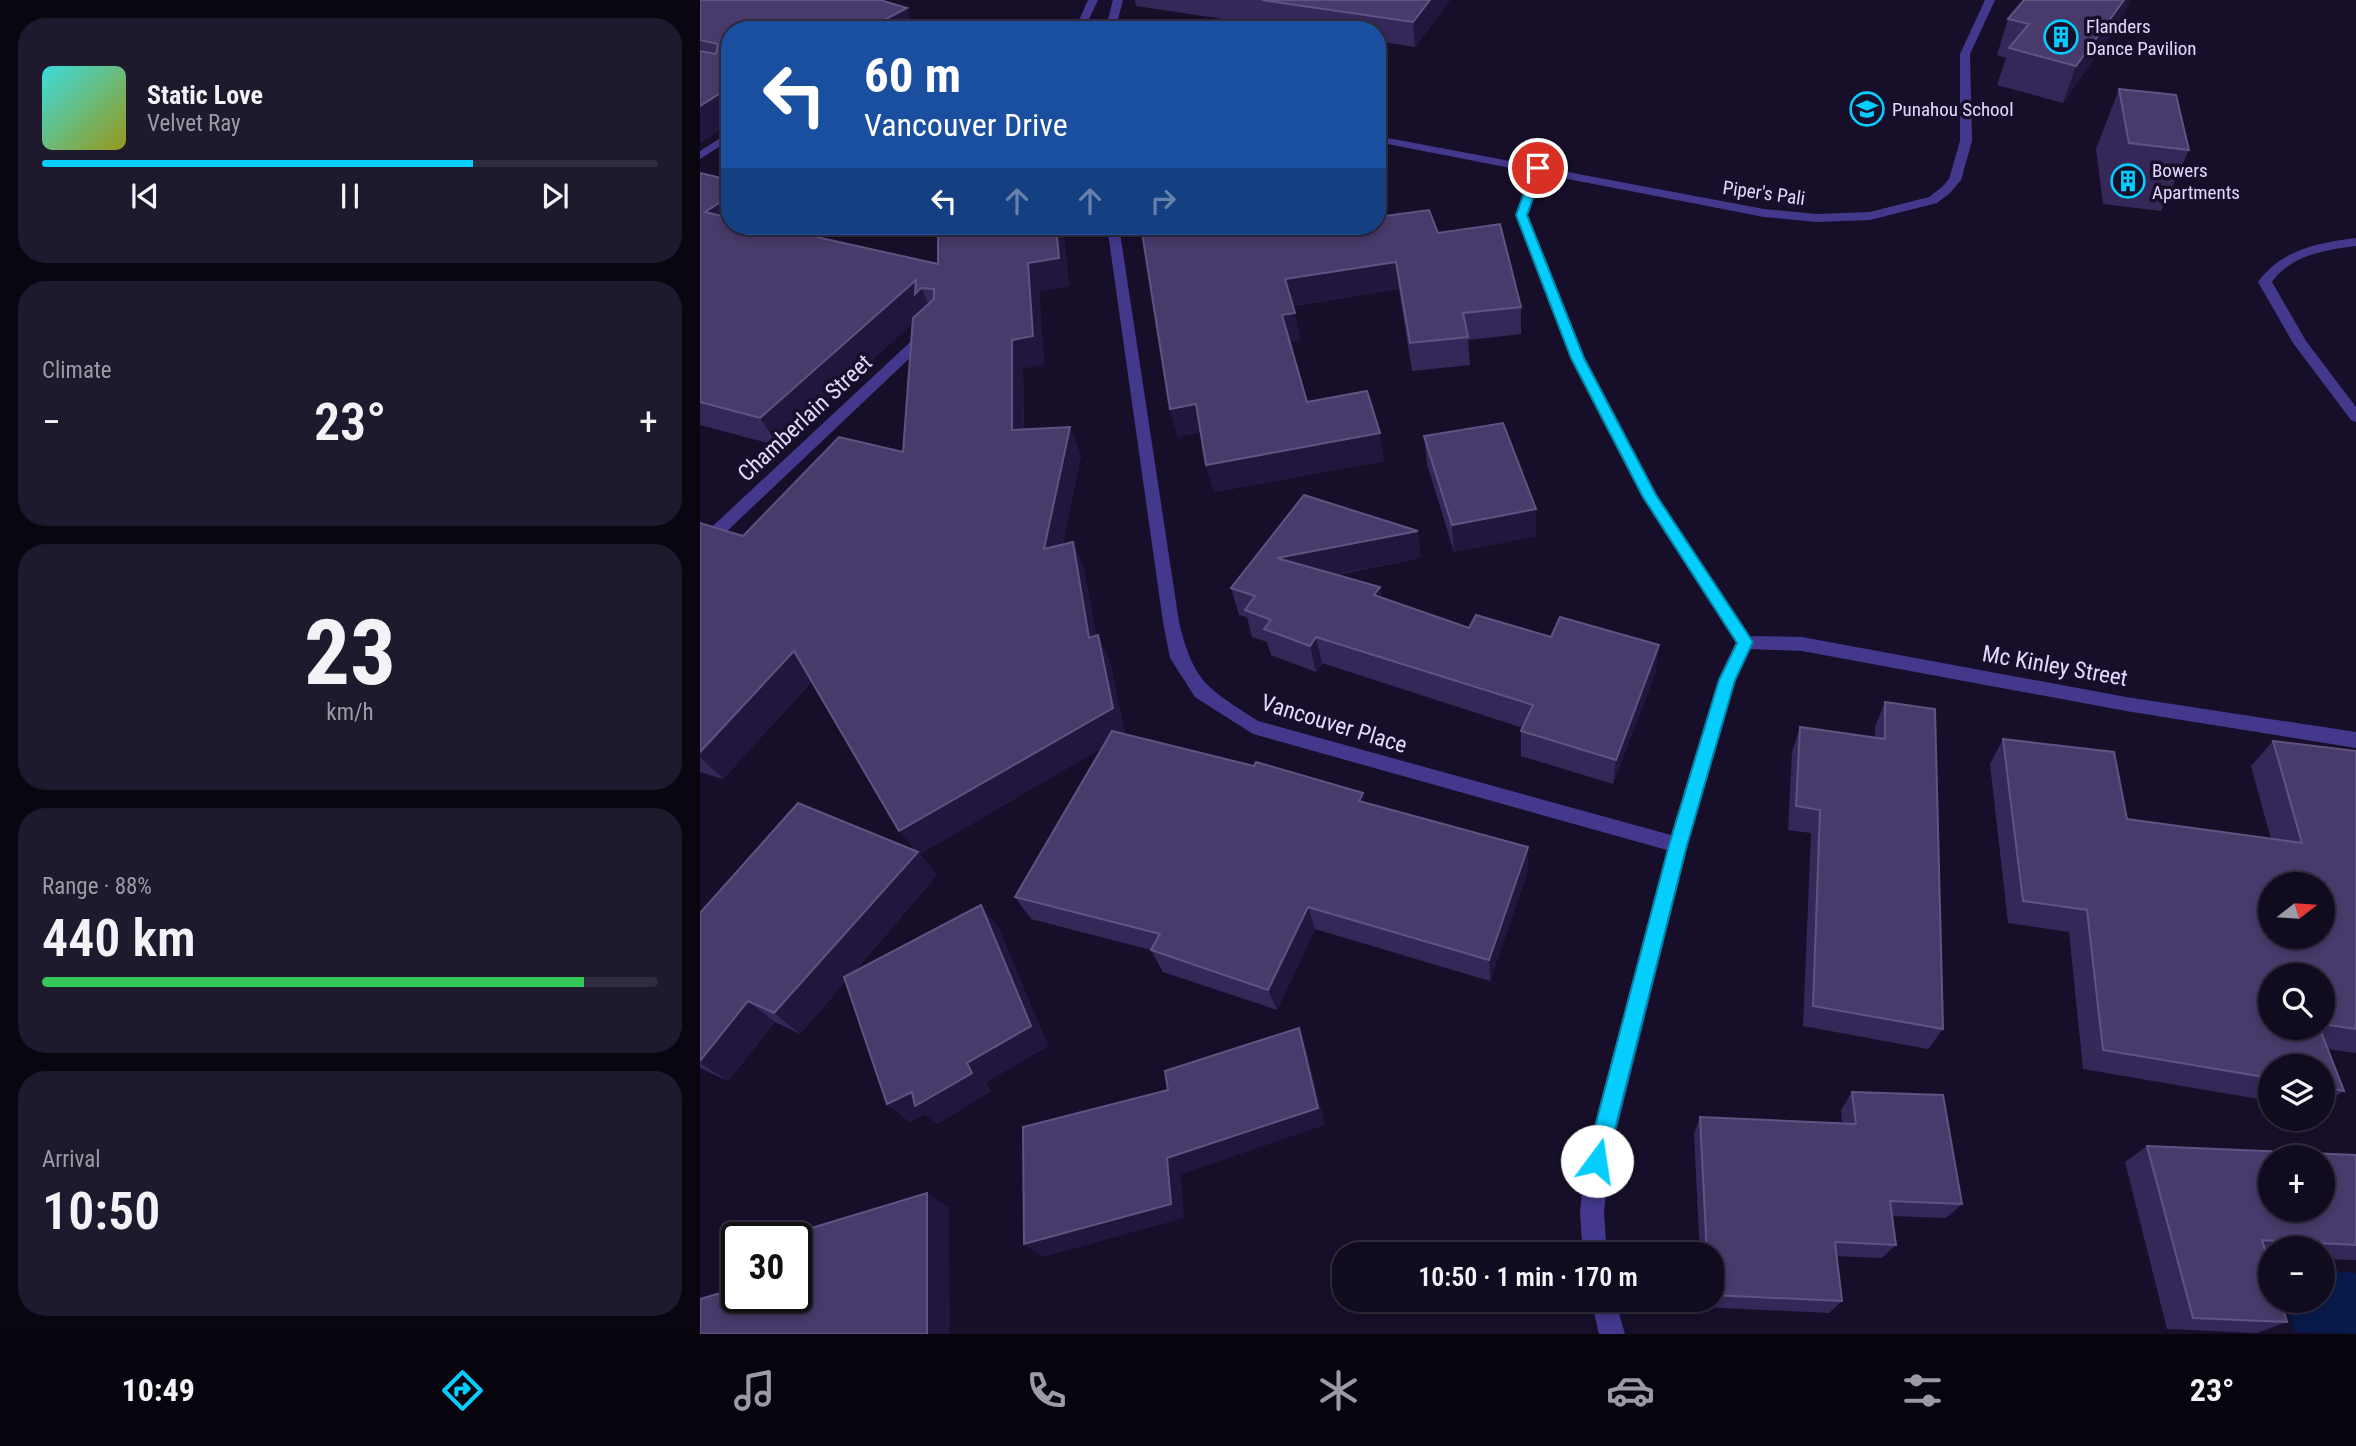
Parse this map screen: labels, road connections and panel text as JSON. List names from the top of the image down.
{
  "streets": {
    "street": [
      "Piper's Pali",
      "Chamberlain Street",
      "Mc Kinley Street",
      "Vancouver Place"
    ]
  },
  "places": {
    "building": ["Flanders Dance Pavilion", "Bowers Apartments"],
    "school or university": ["Punahou School"]
  },
  "north": "right",
  "page": {
    "turn": ["60 m", "Vancouver Drive"],
    "song": ["Static Love", "Velvet Ray"],
    "tile": [
      "Climate",
      ["23", "km/h"],
      ["Range · 88%", "440 km"],
      ["Arrival", "10:50"]
    ],
    "heat": ["−", "23°", "+"],
    "map_buttons": ["+", "−"],
    "limit": "30",
    "trip": "10:50 · 1 min · 170 m",
    "tabs": ["10:49", "23°"]
  }
}
